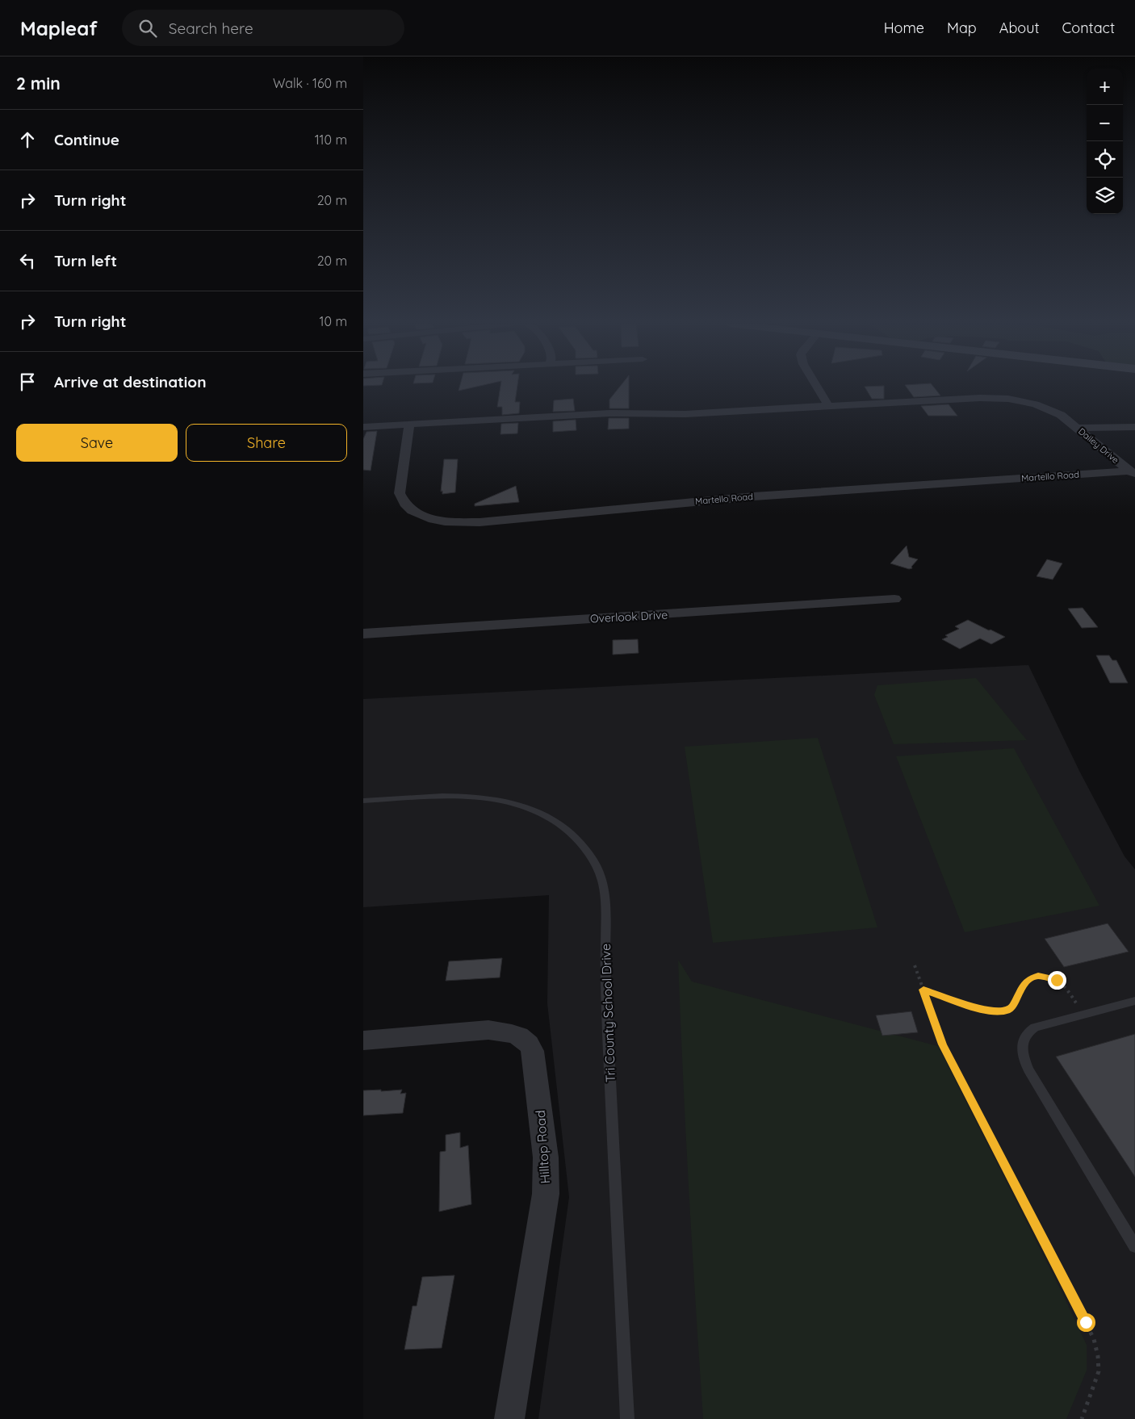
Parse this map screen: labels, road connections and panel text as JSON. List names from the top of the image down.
{
  "streets": {
    "street": [
      "Dailey Drive",
      "Martello Road",
      "Overlook Drive",
      "Hilltop Road"
    ],
    "lane": ["Tri County School Drive"]
  },
  "crossings": [
    ["Dailey Drive", "Martello Road"]
  ],
  "page": {
    "header": "Mapleaf",
    "search": "Search here",
    "nav": [
      "Home",
      "Map",
      "About",
      "Contact"
    ],
    "heading": ["2 min", "Walk · 160 m"],
    "map_buttons": ["+", "−"],
    "list": [
      ["Continue", "110 m"],
      ["Turn right", "20 m"],
      ["Turn left", "20 m"],
      ["Turn right", "10 m"],
      "Arrive at destination"
    ],
    "buttons": ["Save", "Share"]
  }
}
